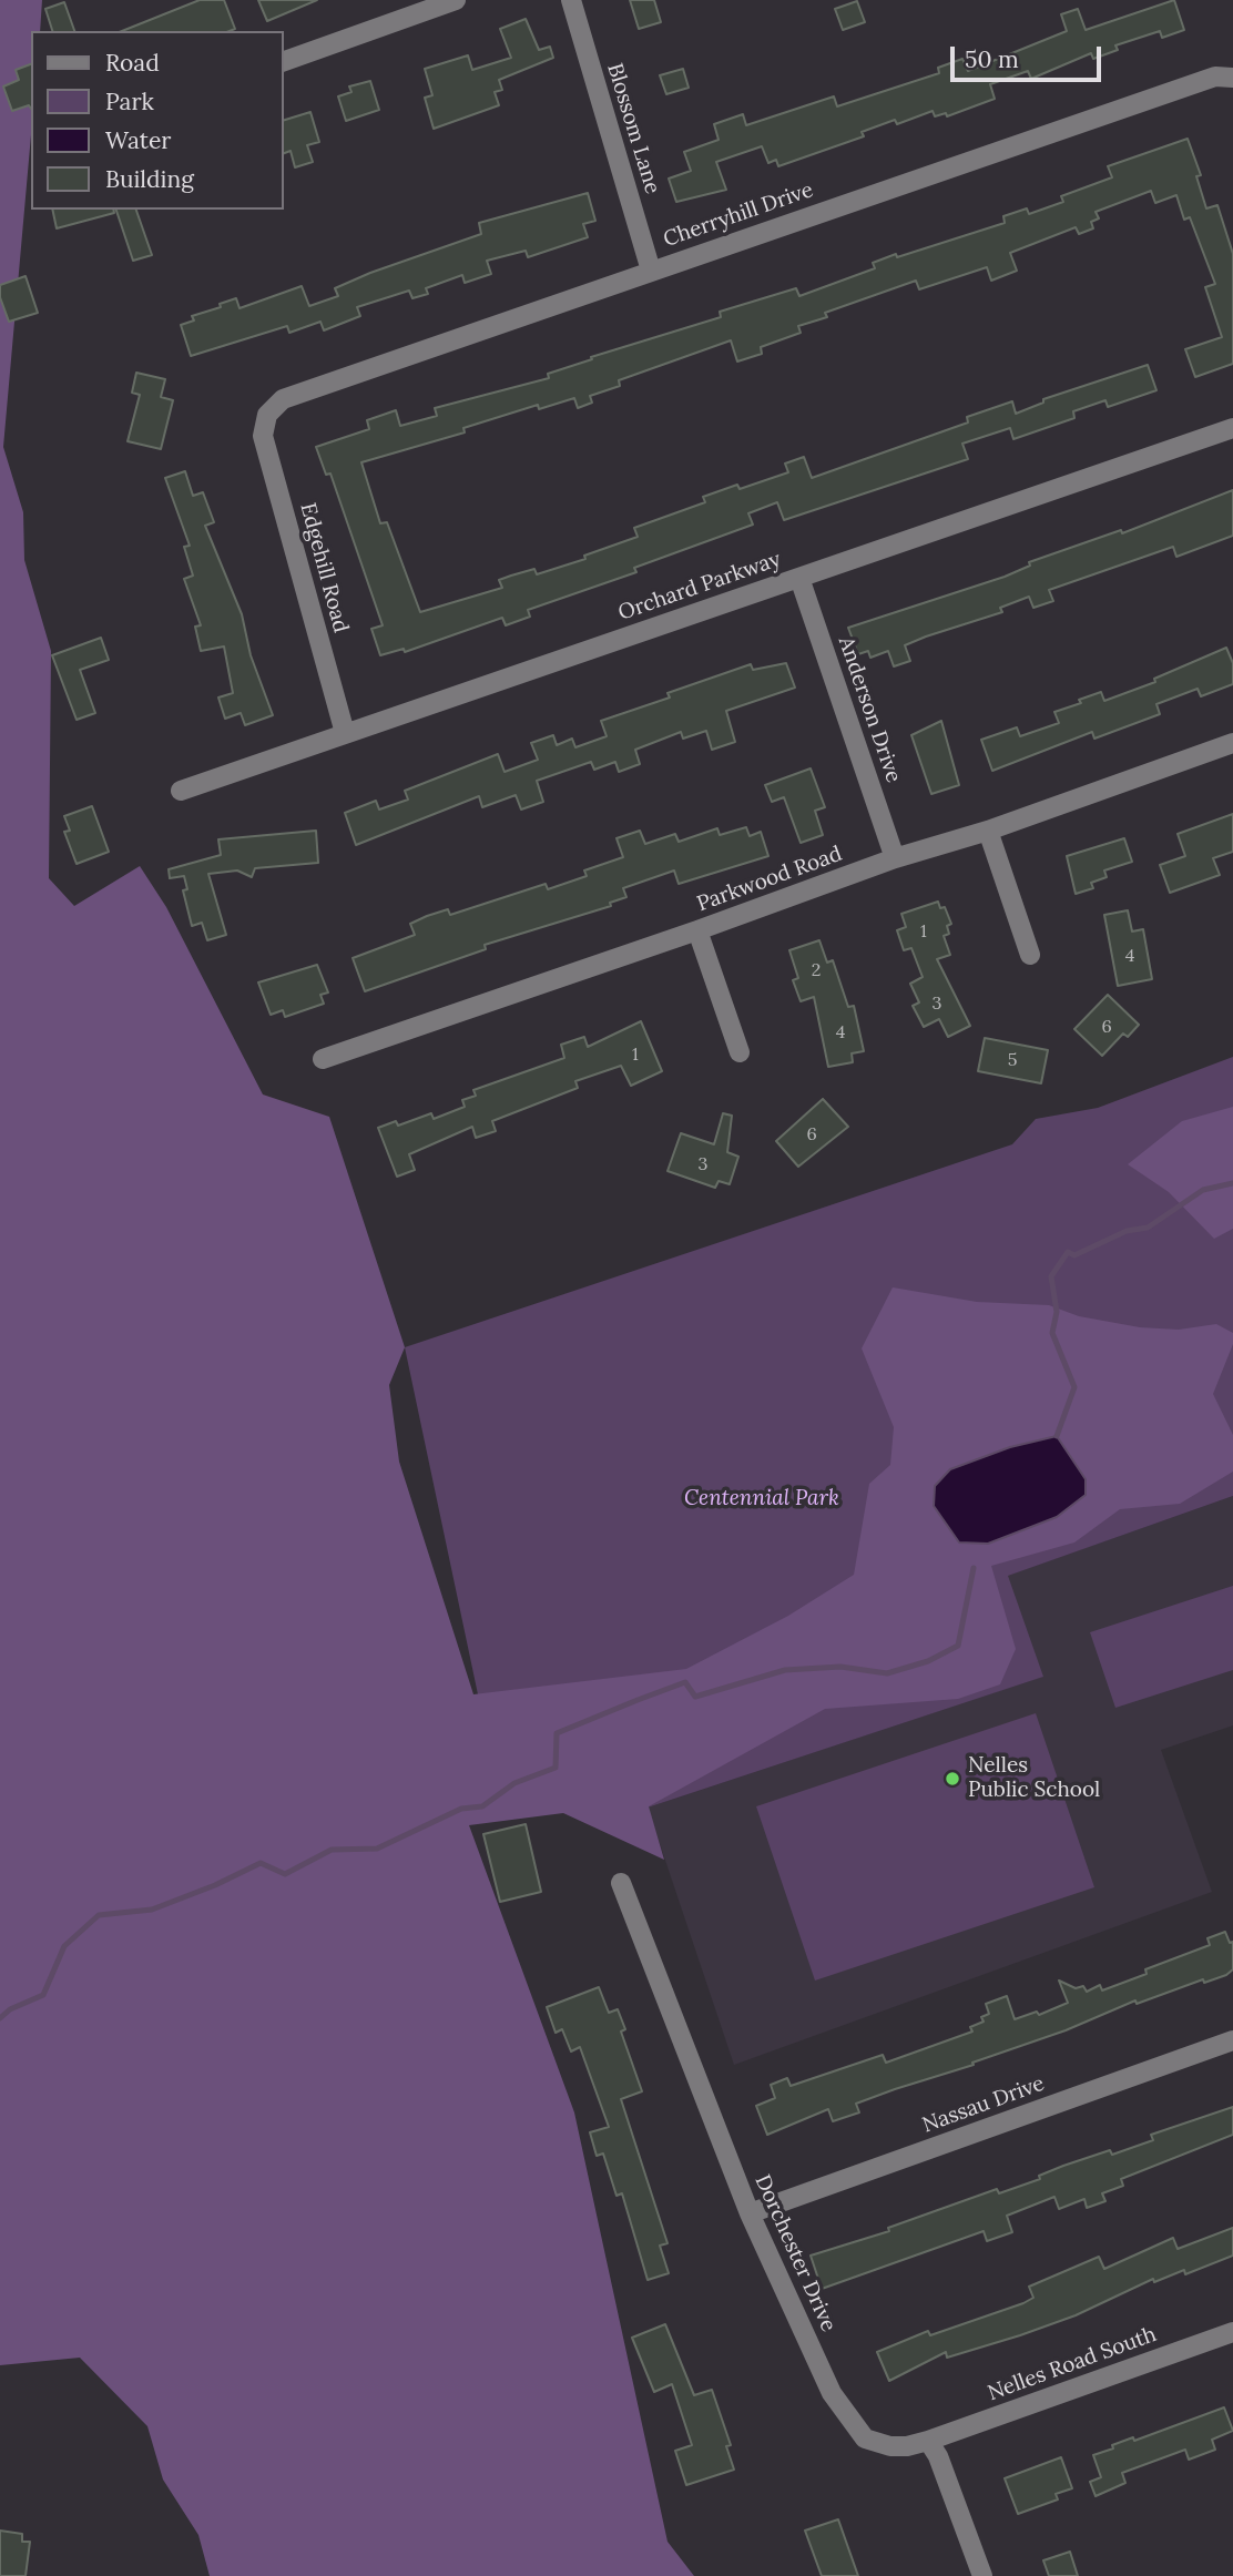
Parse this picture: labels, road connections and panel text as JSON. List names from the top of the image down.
{
  "streets": {
    "street": [
      "Blossom Lane",
      "Cherryhill Drive",
      "Edgehill Road",
      "Orchard Parkway",
      "Anderson Drive",
      "Parkwood Road",
      "Nassau Drive",
      "Dorchester Drive",
      "Nelles Road South"
    ]
  },
  "crossings": [
    ["Blossom Lane", "Cherryhill Drive"],
    ["Cherryhill Drive", "Edgehill Road"],
    ["Edgehill Road", "Orchard Parkway"],
    ["Orchard Parkway", "Anderson Drive"],
    ["Anderson Drive", "Parkwood Road"],
    ["Nassau Drive", "Dorchester Drive"],
    ["Dorchester Drive", "Nelles Road South"]
  ],
  "parks": ["Centennial Park"],
  "places": ["Nelles Public School"],
  "house_numbers": [
    "1",
    "4",
    "2",
    "3",
    "6",
    "4",
    "1",
    "5",
    "6",
    "3"
  ],
  "legend": [
    "Road",
    "Park",
    "Water",
    "Building"
  ],
  "scale_bar": "50 m"
}
